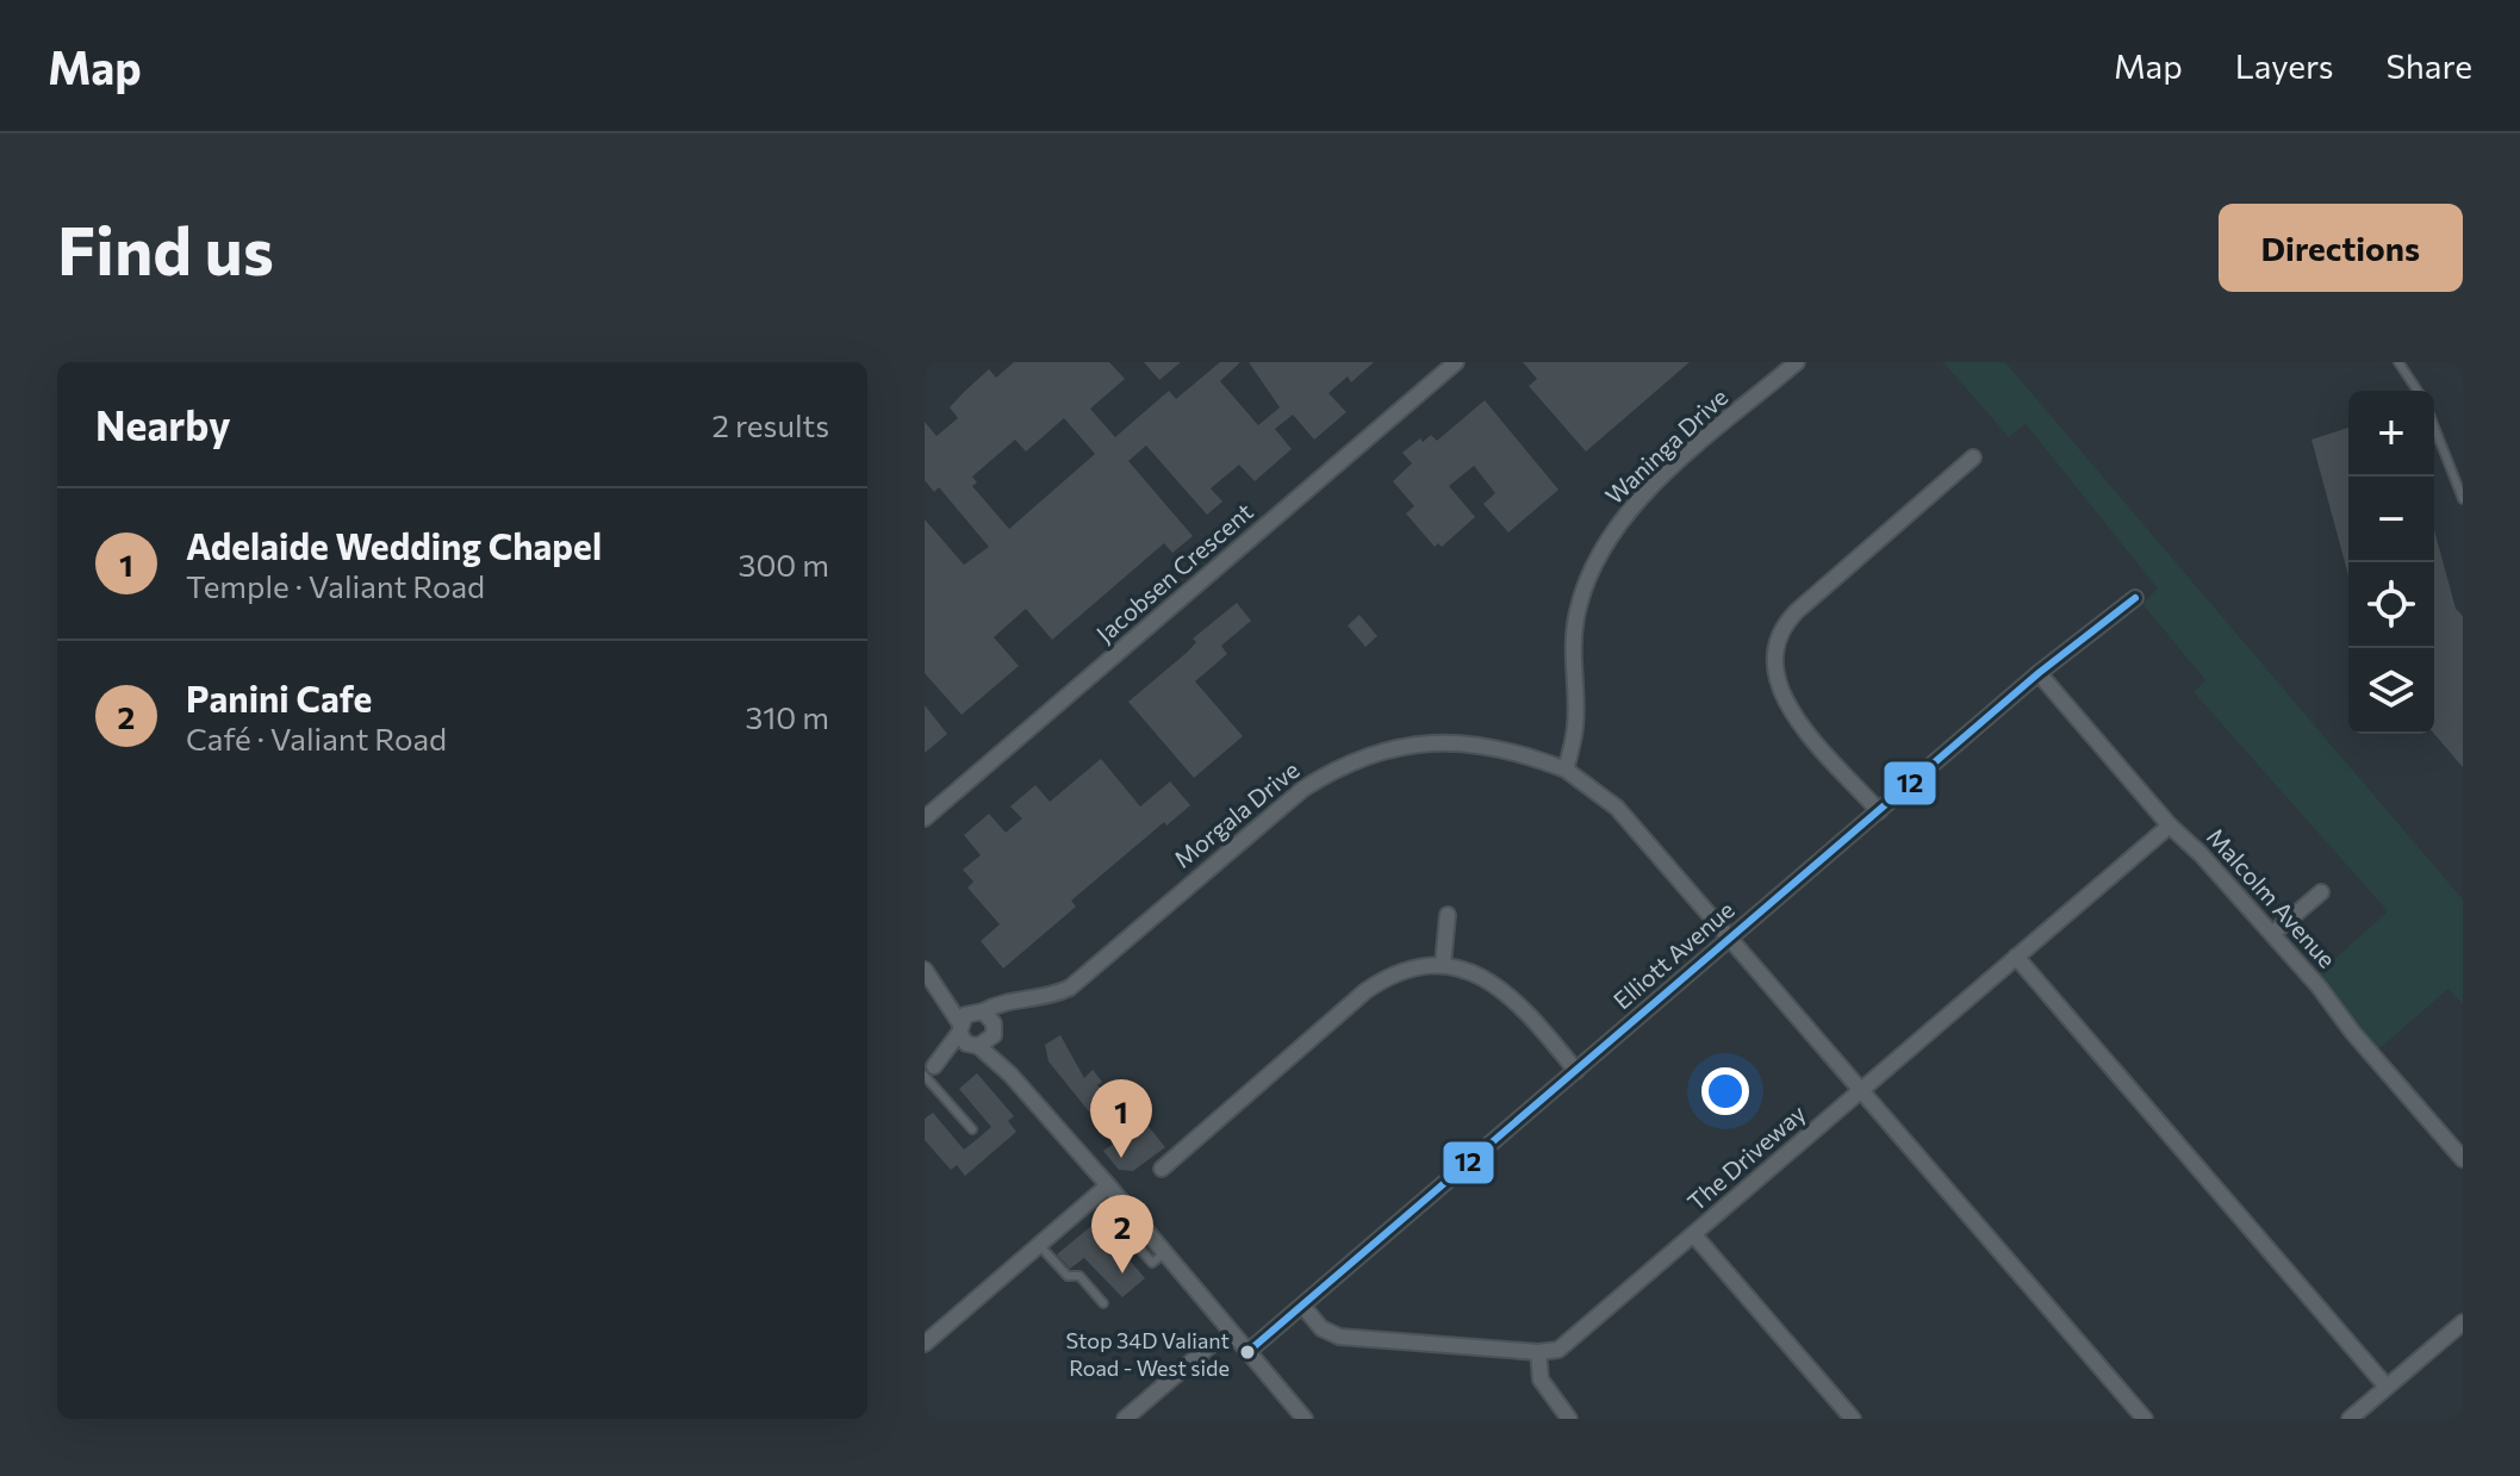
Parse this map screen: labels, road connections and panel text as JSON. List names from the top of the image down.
{
  "streets": {
    "street": [
      "Waninga Drive",
      "Jacobsen Crescent",
      "Morgala Drive",
      "Malcolm Avenue",
      "Elliott Avenue",
      "The Driveway"
    ]
  },
  "crossings": [
    ["Waninga Drive", "Morgala Drive"],
    ["Malcolm Avenue", "Elliott Avenue"],
    ["Malcolm Avenue", "The Driveway"]
  ],
  "places": ["Stop 34D Valiant Road - West side"],
  "lines": ["transit line 12"],
  "page": {
    "header": "Map",
    "nav": ["Map", "Layers", "Share"],
    "buttons": "Directions",
    "title": "Find us",
    "heading": ["Nearby", "2 results"],
    "map_buttons": ["+", "−"],
    "list": [
      {
        "mark": "1",
        "name": "Adelaide Wedding Chapel",
        "note": "Temple · Valiant Road",
        "value": "300 m"
      },
      {
        "mark": "2",
        "name": "Panini Cafe",
        "note": "Café · Valiant Road",
        "value": "310 m"
      }
    ],
    "pins": ["1", "2"]
  }
}
